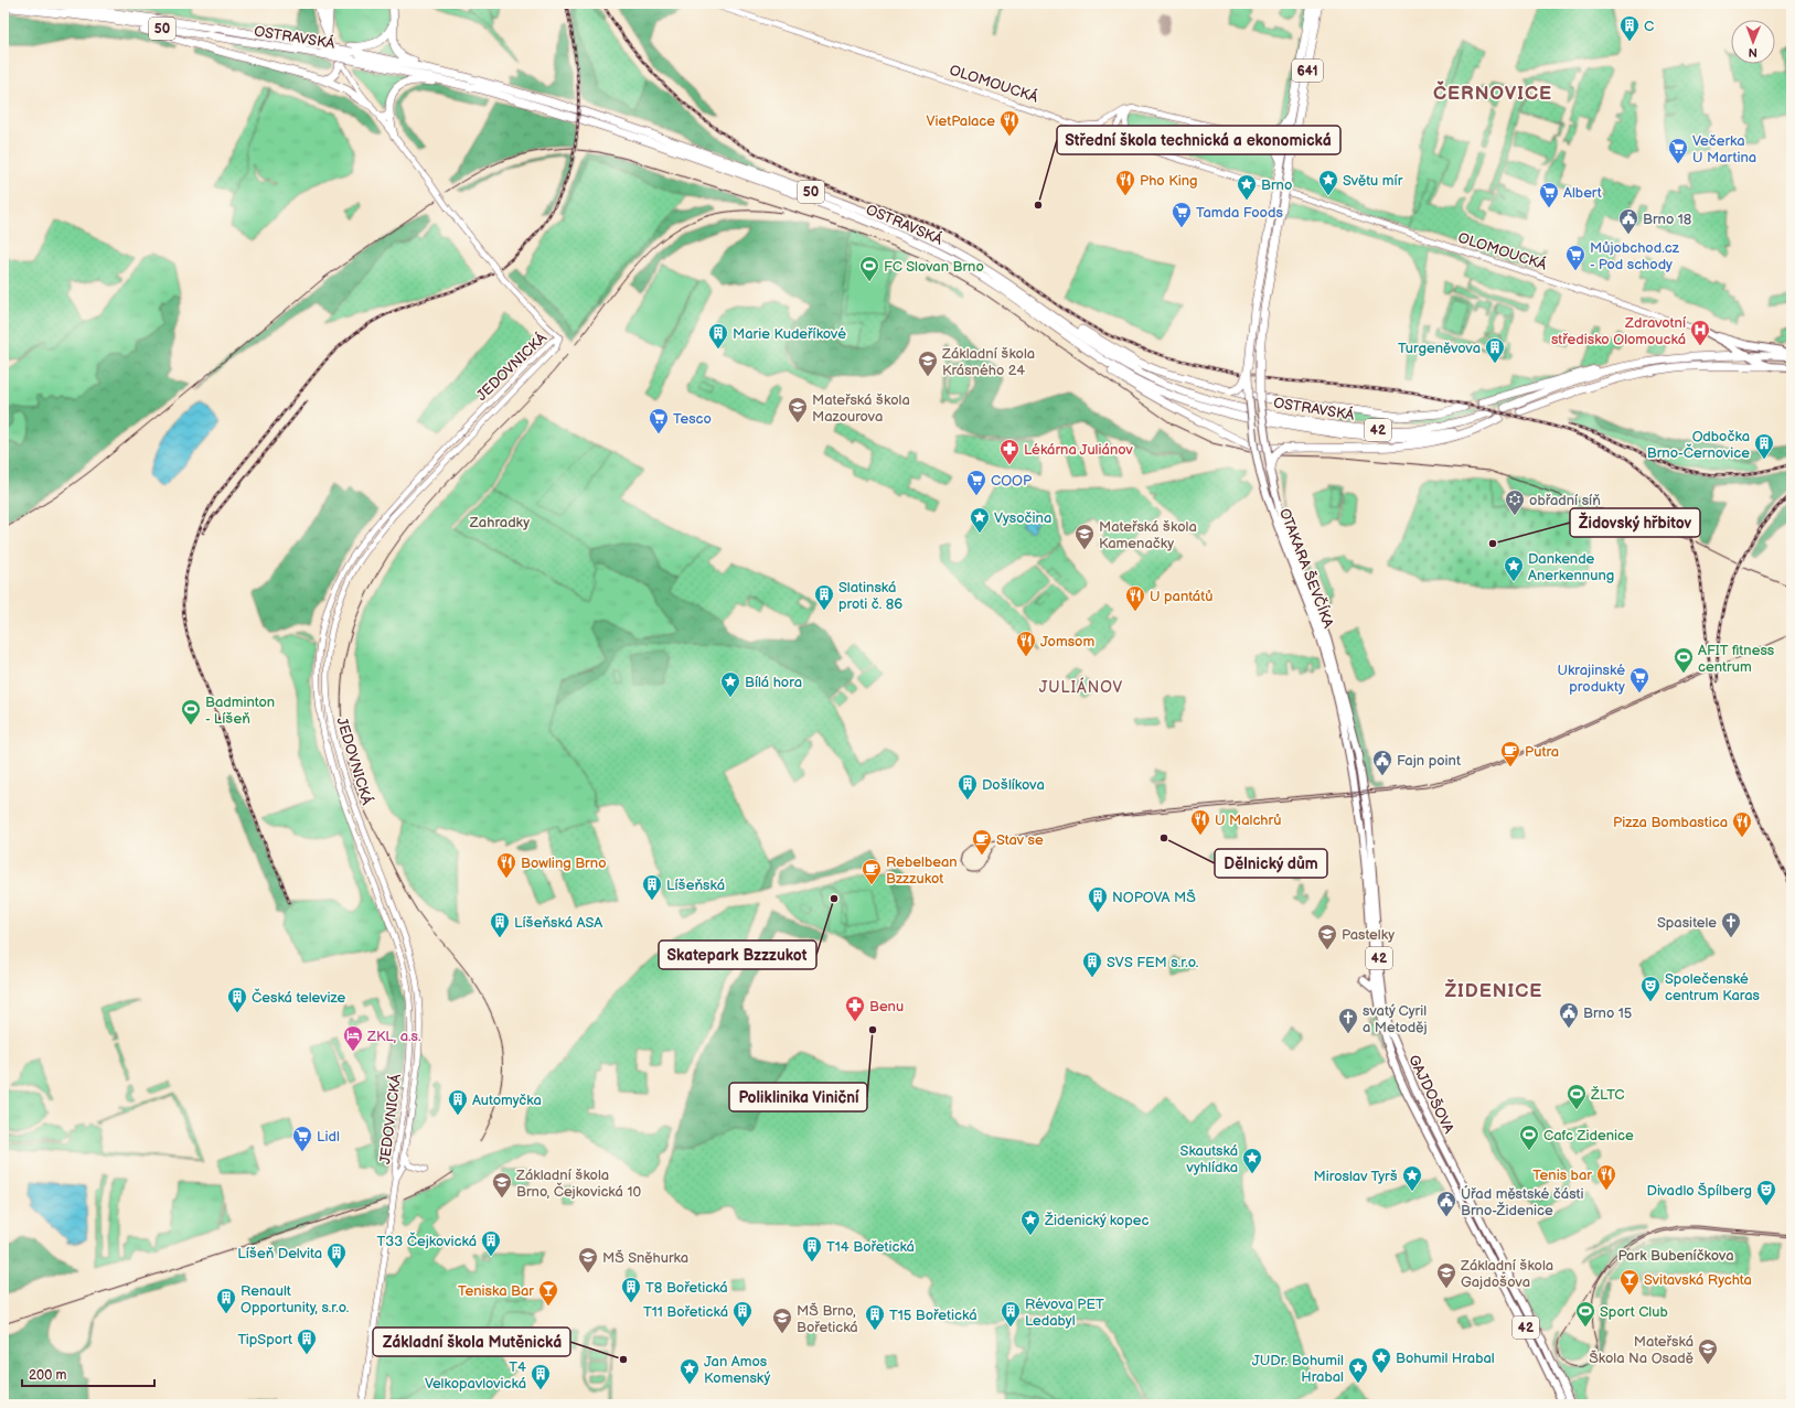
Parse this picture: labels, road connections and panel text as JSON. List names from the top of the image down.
{
  "streets": {
    "highway": [
      "50",
      "OSTRAVSKÁ",
      "641",
      "42",
      "OTAKARA ŠEVČÍKA"
    ],
    "main road": ["OLOMOUCKÁ", "JEDOVNICKÁ", "GAJDOŠOVA"]
  },
  "crossings": [
    ["50", "OSTRAVSKÁ"],
    ["OSTRAVSKÁ", "42"],
    ["641", "OTAKARA ŠEVČÍKA"],
    ["42", "OTAKARA ŠEVČÍKA"],
    ["OTAKARA ŠEVČÍKA", "GAJDOŠOVA"]
  ],
  "districts": ["ČERNOVICE", "JULIÁNOV", "ŽIDENICE"],
  "parks": ["Zahradky", "Park Bubeníčkova"],
  "places": {
    "building": [
      "C",
      "Marie Kudeříkové",
      "Turgeněvova",
      "Odbočka Brno-Černovice",
      "Slatinská proti č. 86",
      "Došlíkova",
      "Líšeňská",
      "NOPOVA MŠ",
      "Líšeňská ASA",
      "SVS FEM s.r.o.",
      "Česká televize",
      "Automyčka",
      "T33 Čejkovická",
      "T14 Bořetická",
      "Líšeň Delvita",
      "T8 Bořetická",
      "Renault Opportunity, s.r.o.",
      "T11 Bořetická",
      "Révova PET Ledabyl",
      "T15 Bořetická",
      "TipSport",
      "T4 Velkopavlovická"
    ],
    "restaurant": [
      "VietPalace",
      "Pho King",
      "U pantátů",
      "Jomsom",
      "U Malchrů",
      "Pizza Bombastica",
      "Bowling Brno",
      "Tenis bar"
    ],
    "supermarket": [
      "Večerka U Martina",
      "Albert",
      "Tamda Foods",
      "Můjobchod.cz - Pod schody",
      "Tesco",
      "COOP",
      "Ukrajinské produkty",
      "Lidl"
    ],
    "place": [
      "Světu mír",
      "Brno",
      "Vysočina",
      "Dankende Anerkennung",
      "Bílá hora",
      "Skautská vyhlídka",
      "Miroslav Tyrš",
      "Židenický kopec",
      "Bohumil Hrabal",
      "JUDr. Bohumil Hrabal",
      "Jan Amos Komenský"
    ],
    "other": [
      "Střední škola technická a ekonomická",
      "Židovský hřbitov",
      "Dělnický dům",
      "Skatepark Bzzzukot",
      "Poliklinika Viniční",
      "Základní škola Mutěnická"
    ],
    "public building": [
      "Brno 18",
      "Fajn point",
      "Brno 15",
      "Úřad městské části Brno-Židenice"
    ],
    "sports": [
      "FC Slovan Brno",
      "AFIT fitness centrum",
      "Badminton - Líšeň",
      "ŽLTC",
      "Cafc Zidenice",
      "Sport Club"
    ],
    "hospital": ["Zdravotní středisko Olomoucká"],
    "school or university": [
      "Základní škola Krásného 24",
      "Mateřská škola Mazourova",
      "Mateřská škola Kamenačky",
      "Pastelky",
      "Základní škola Brno, Čejkovická 10",
      "MŠ Sněhurka",
      "Základní škola Gajdošova",
      "MŠ Brno, Bořetická",
      "Mateřská Škola Na Osadě"
    ],
    "pharmacy": ["Lékárna Juliánov", "Benu"],
    "synagogue": ["obřadní síň"],
    "cafe": ["Putra", "Stav se", "Rebelbean Bzzzukot"],
    "church": ["Spasitele", "svatý Cyril a Metoděj"],
    "theatre": ["Společenské centrum Karas", "Divadlo Špílberg"],
    "hotel": ["ZKL, a.s."],
    "bar": ["Svitavská Rychta", "Teniska Bar"]
  },
  "scale_bar": "200 m",
  "north": "bottom"
}
